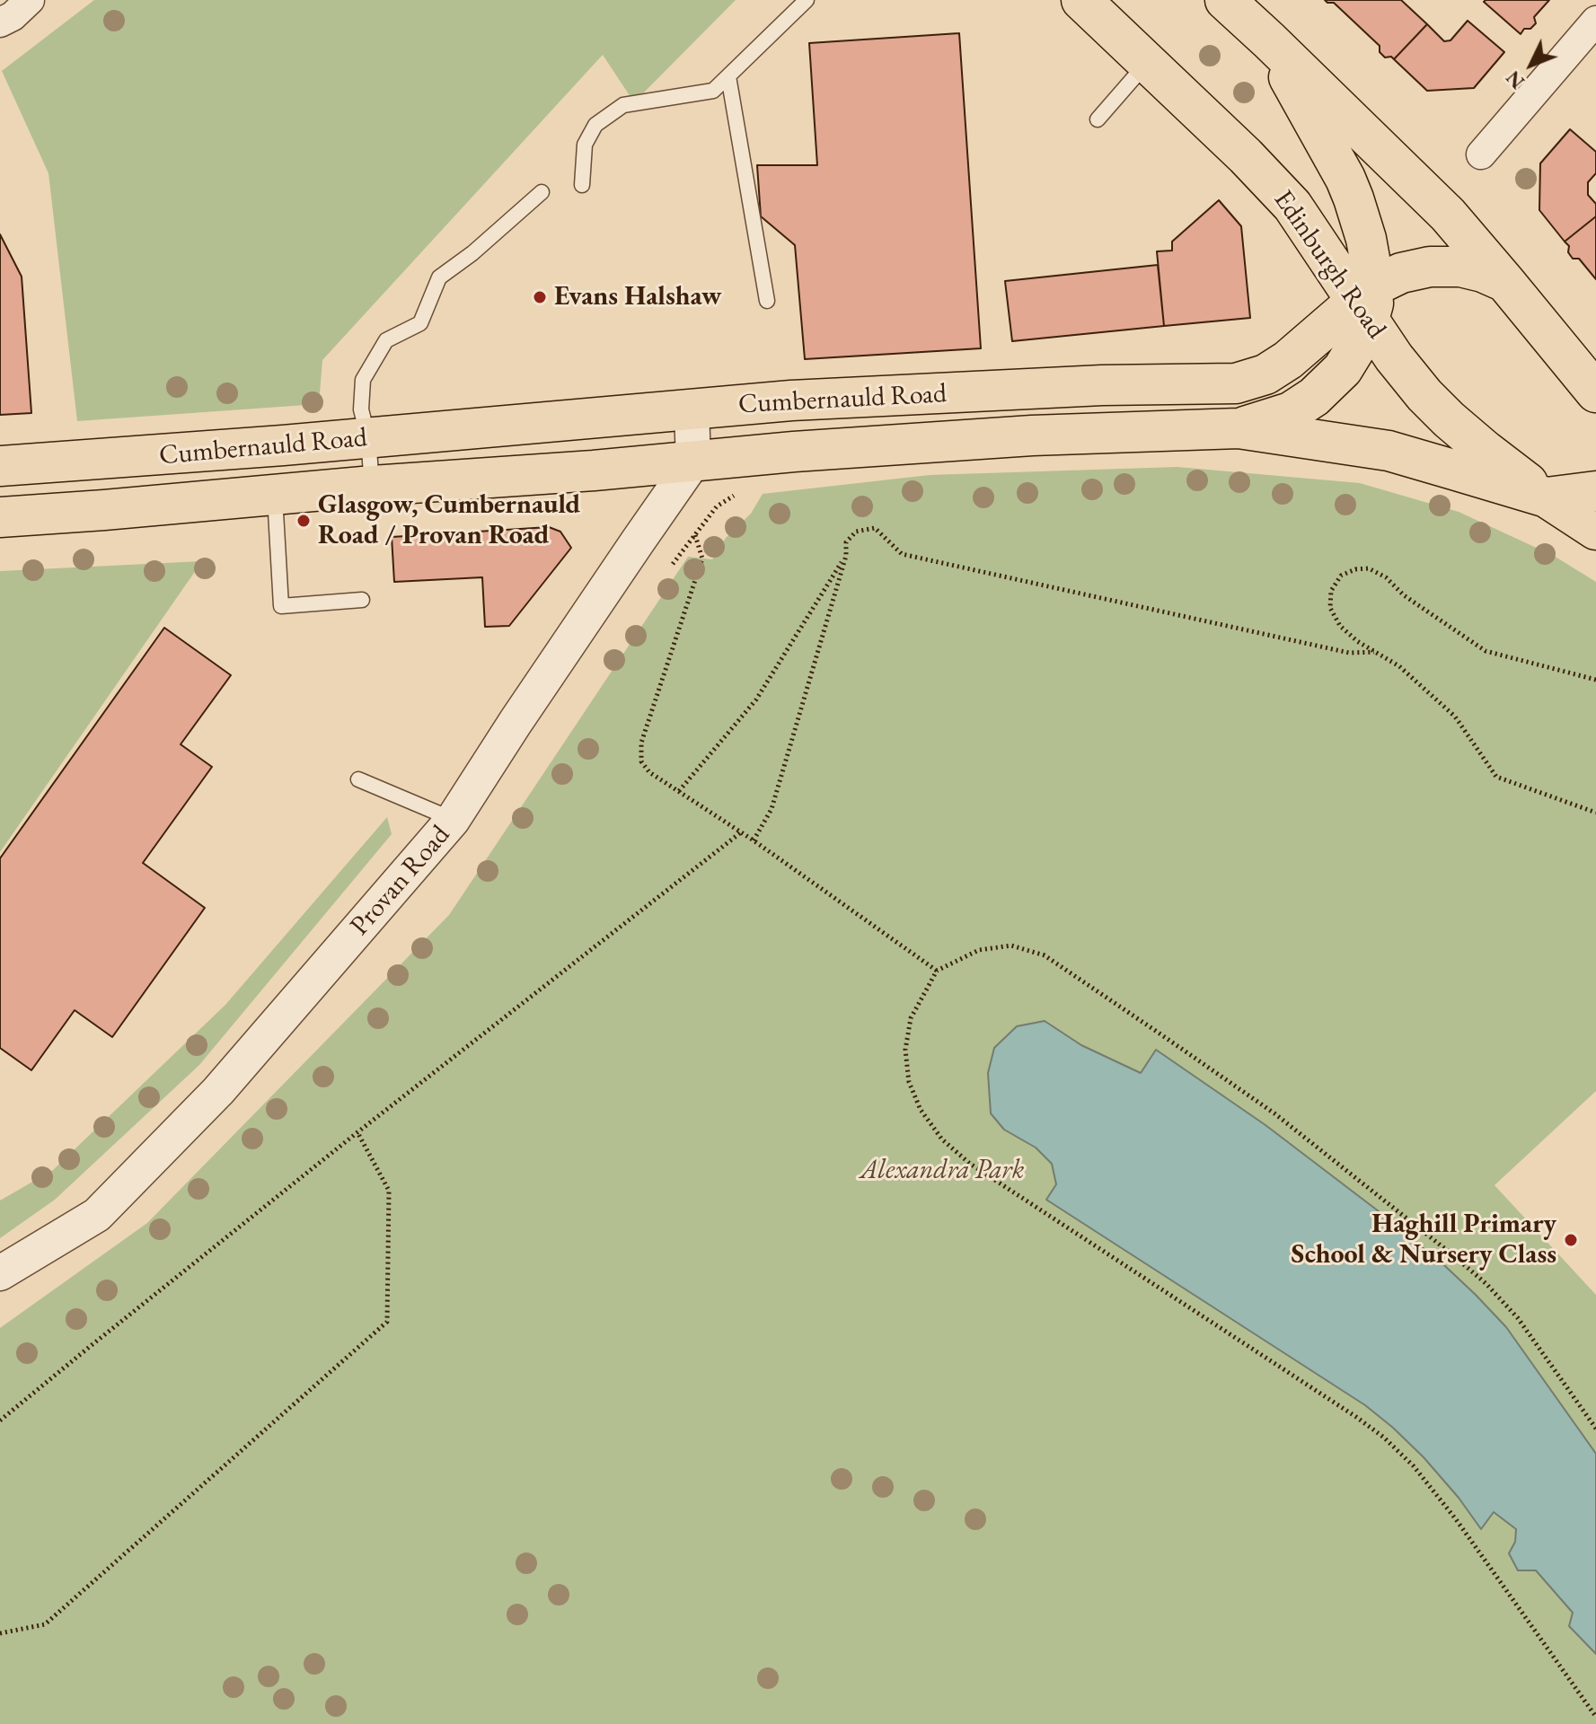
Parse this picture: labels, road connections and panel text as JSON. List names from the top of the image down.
{
  "streets": {
    "main road": ["Edinburgh Road", "Cumbernauld Road"],
    "street": ["Provan Road"]
  },
  "crossings": [
    ["Edinburgh Road", "Cumbernauld Road"],
    ["Cumbernauld Road", "Provan Road"]
  ],
  "parks": ["Alexandra Park"],
  "places": ["Evans Halshaw", "Glasgow, Cumbernauld Road / Provan Road", "Haghill Primary School & Nursery Class"],
  "north": "bottom left"
}
